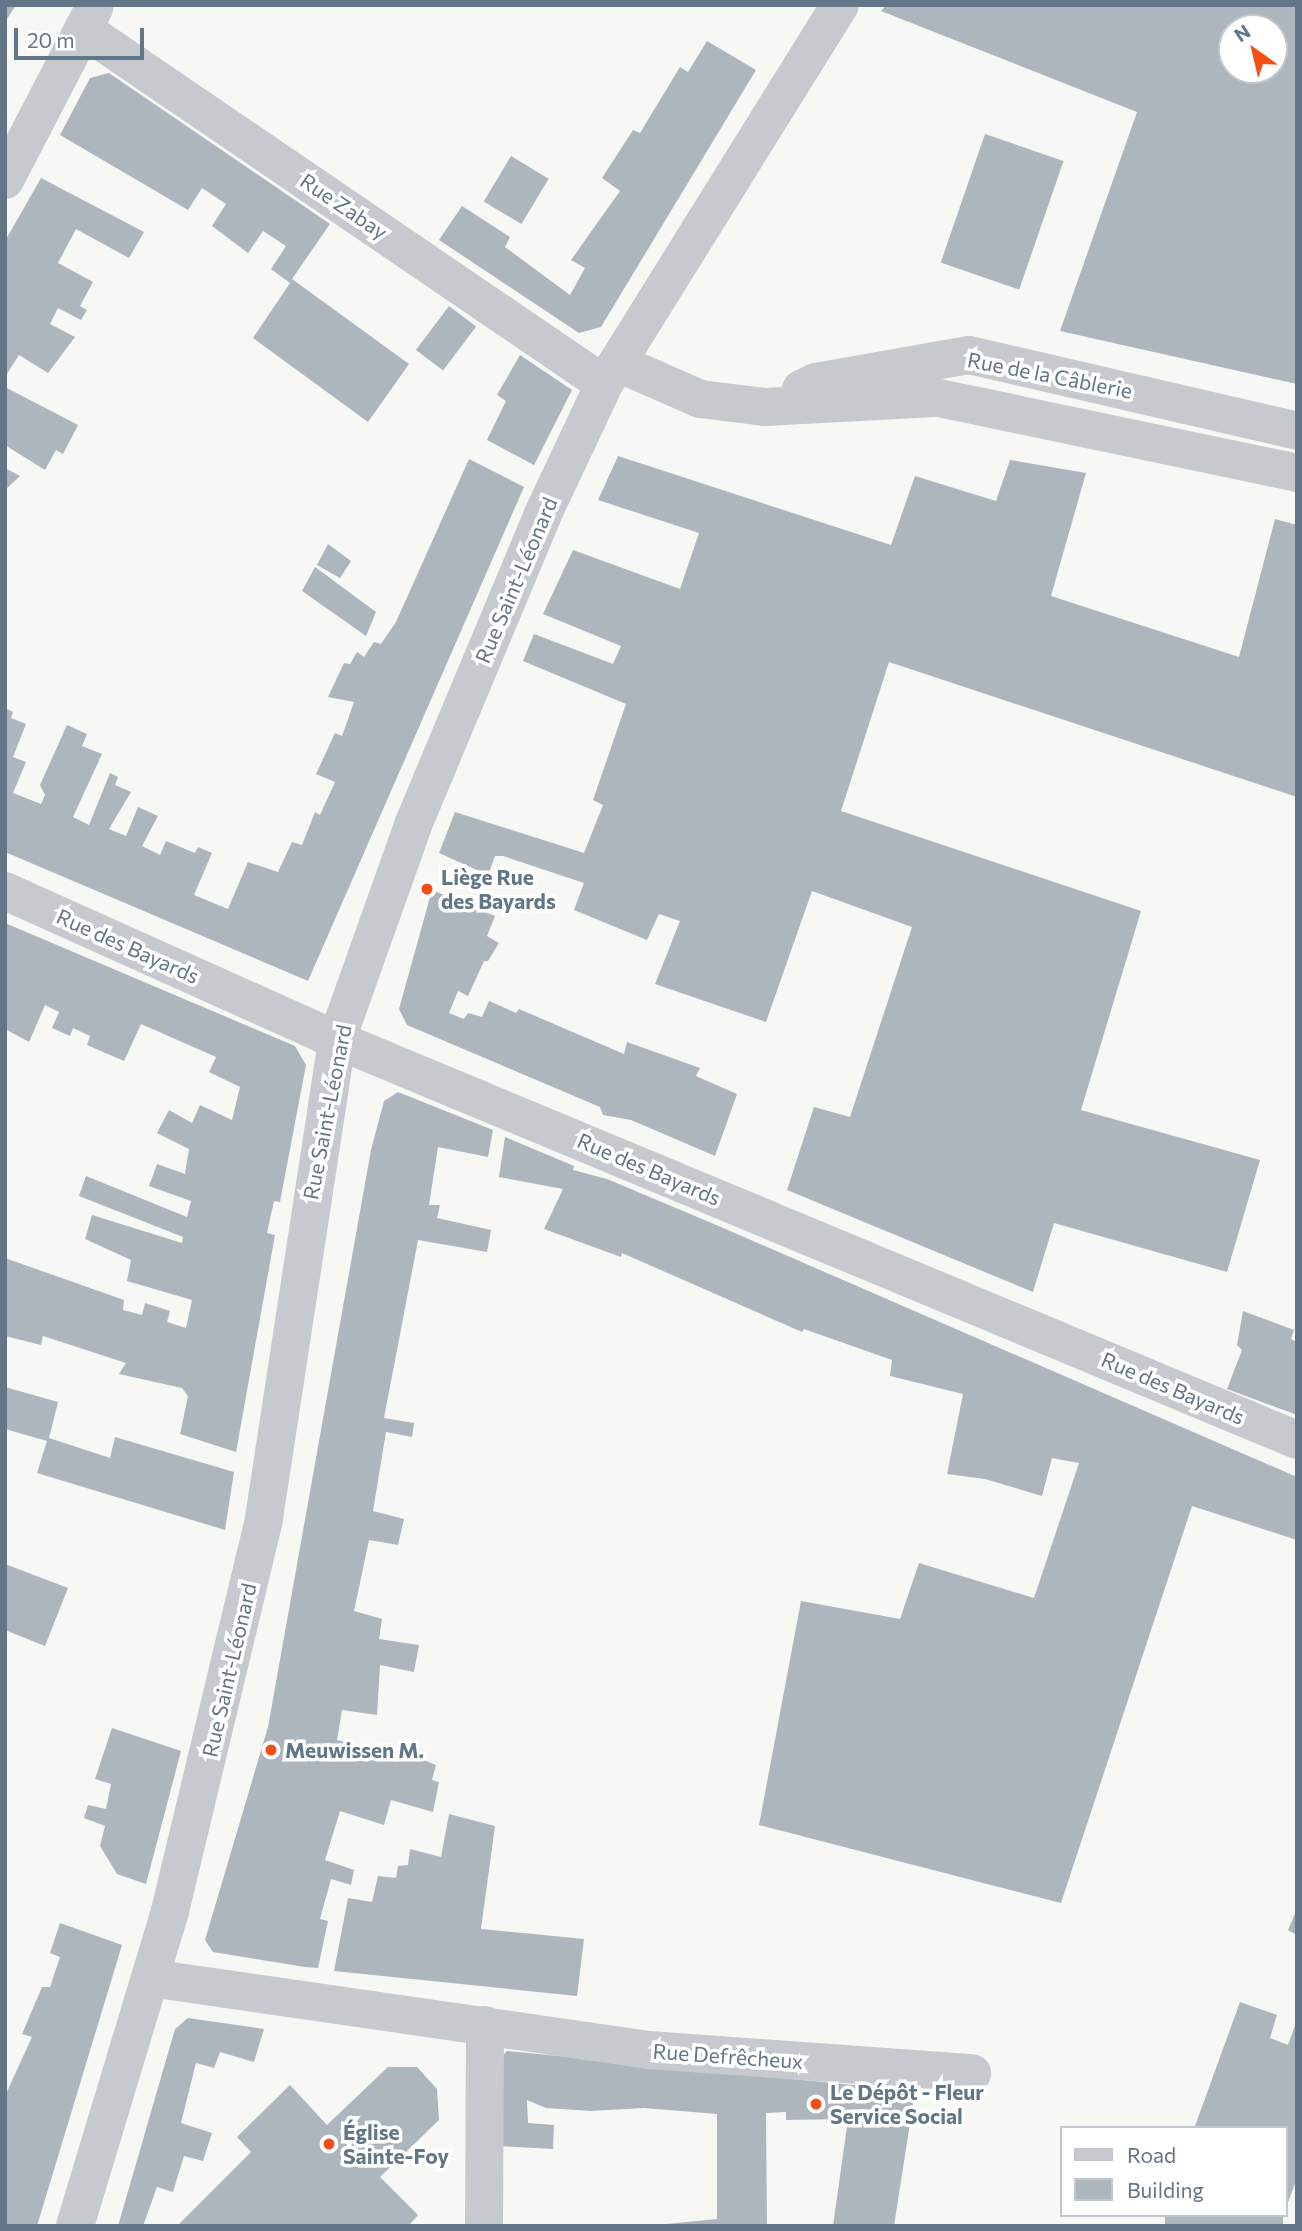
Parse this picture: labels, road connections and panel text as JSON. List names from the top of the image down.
{
  "streets": {
    "street": [
      "Rue Zabay",
      "Rue de la Câblerie",
      "Rue Saint-Léonard",
      "Rue des Bayards",
      "Rue Defrêcheux"
    ]
  },
  "crossings": [
    ["Rue Zabay", "Rue de la Câblerie"],
    ["Rue Zabay", "Rue Saint-Léonard"],
    ["Rue de la Câblerie", "Rue Saint-Léonard"],
    ["Rue Saint-Léonard", "Rue des Bayards"],
    ["Rue Saint-Léonard", "Rue Defrêcheux"]
  ],
  "places": [
    "Liège Rue des Bayards",
    "Meuwissen M.",
    "Le Dépôt - Fleur Service Social",
    "Église Sainte-Foy"
  ],
  "legend": ["Road", "Building"],
  "scale_bar": "20 m",
  "north": "top left"
}
